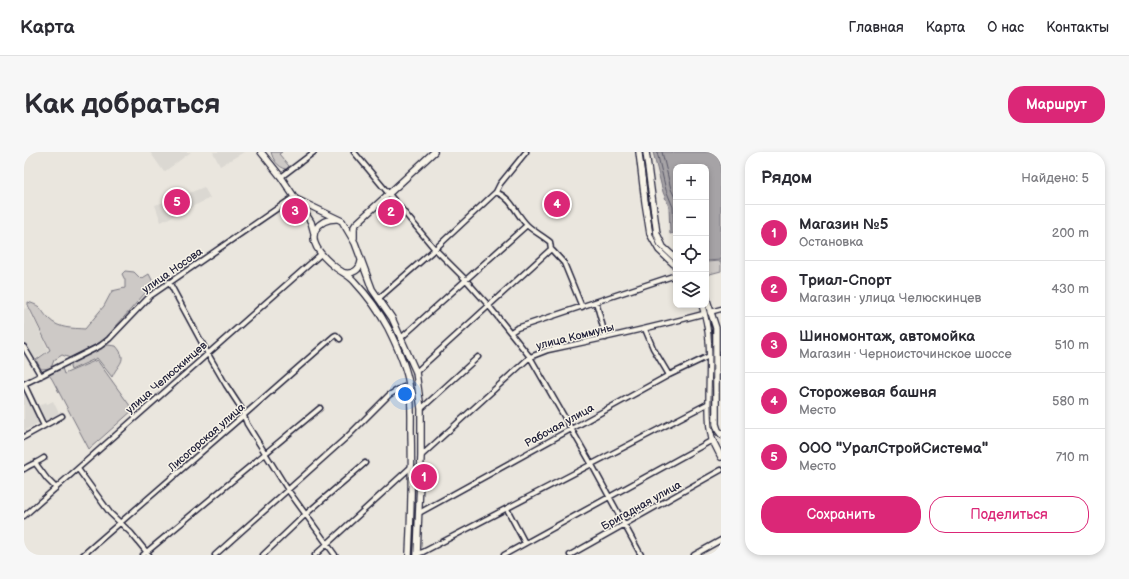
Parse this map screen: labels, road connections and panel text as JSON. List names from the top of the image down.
{
  "streets": {
    "street": [
      "улица Носова",
      "улица Коммуны",
      "улица Челюскинцев",
      "Рабочая улица",
      "Лисогорская улица",
      "Бригадная улица"
    ]
  },
  "page": {
    "header": "Карта",
    "nav": [
      "Главная",
      "Карта",
      "О нас",
      "Контакты"
    ],
    "buttons": [
      "Маршрут",
      ["Сохранить", "Поделиться"]
    ],
    "title": "Как добраться",
    "heading": ["Рядом", "Найдено: 5"],
    "map_buttons": ["+", "−"],
    "pins": [
      "5",
      "4",
      "3",
      "2",
      "1"
    ],
    "list": [
      {
        "mark": "1",
        "name": "Магазин №5",
        "note": "Остановка",
        "value": "200 m"
      },
      {
        "mark": "2",
        "name": "Триал-Спорт",
        "note": "Магазин · улица Челюскинцев",
        "value": "430 m"
      },
      {
        "mark": "3",
        "name": "Шиномонтаж, автомойка",
        "note": "Магазин · Черноисточинское шоссе",
        "value": "510 m"
      },
      {
        "mark": "4",
        "name": "Сторожевая башня",
        "note": "Место",
        "value": "580 m"
      },
      {
        "mark": "5",
        "name": "ООО \"УралСтройСистема\"",
        "note": "Место",
        "value": "710 m"
      }
    ]
  }
}
